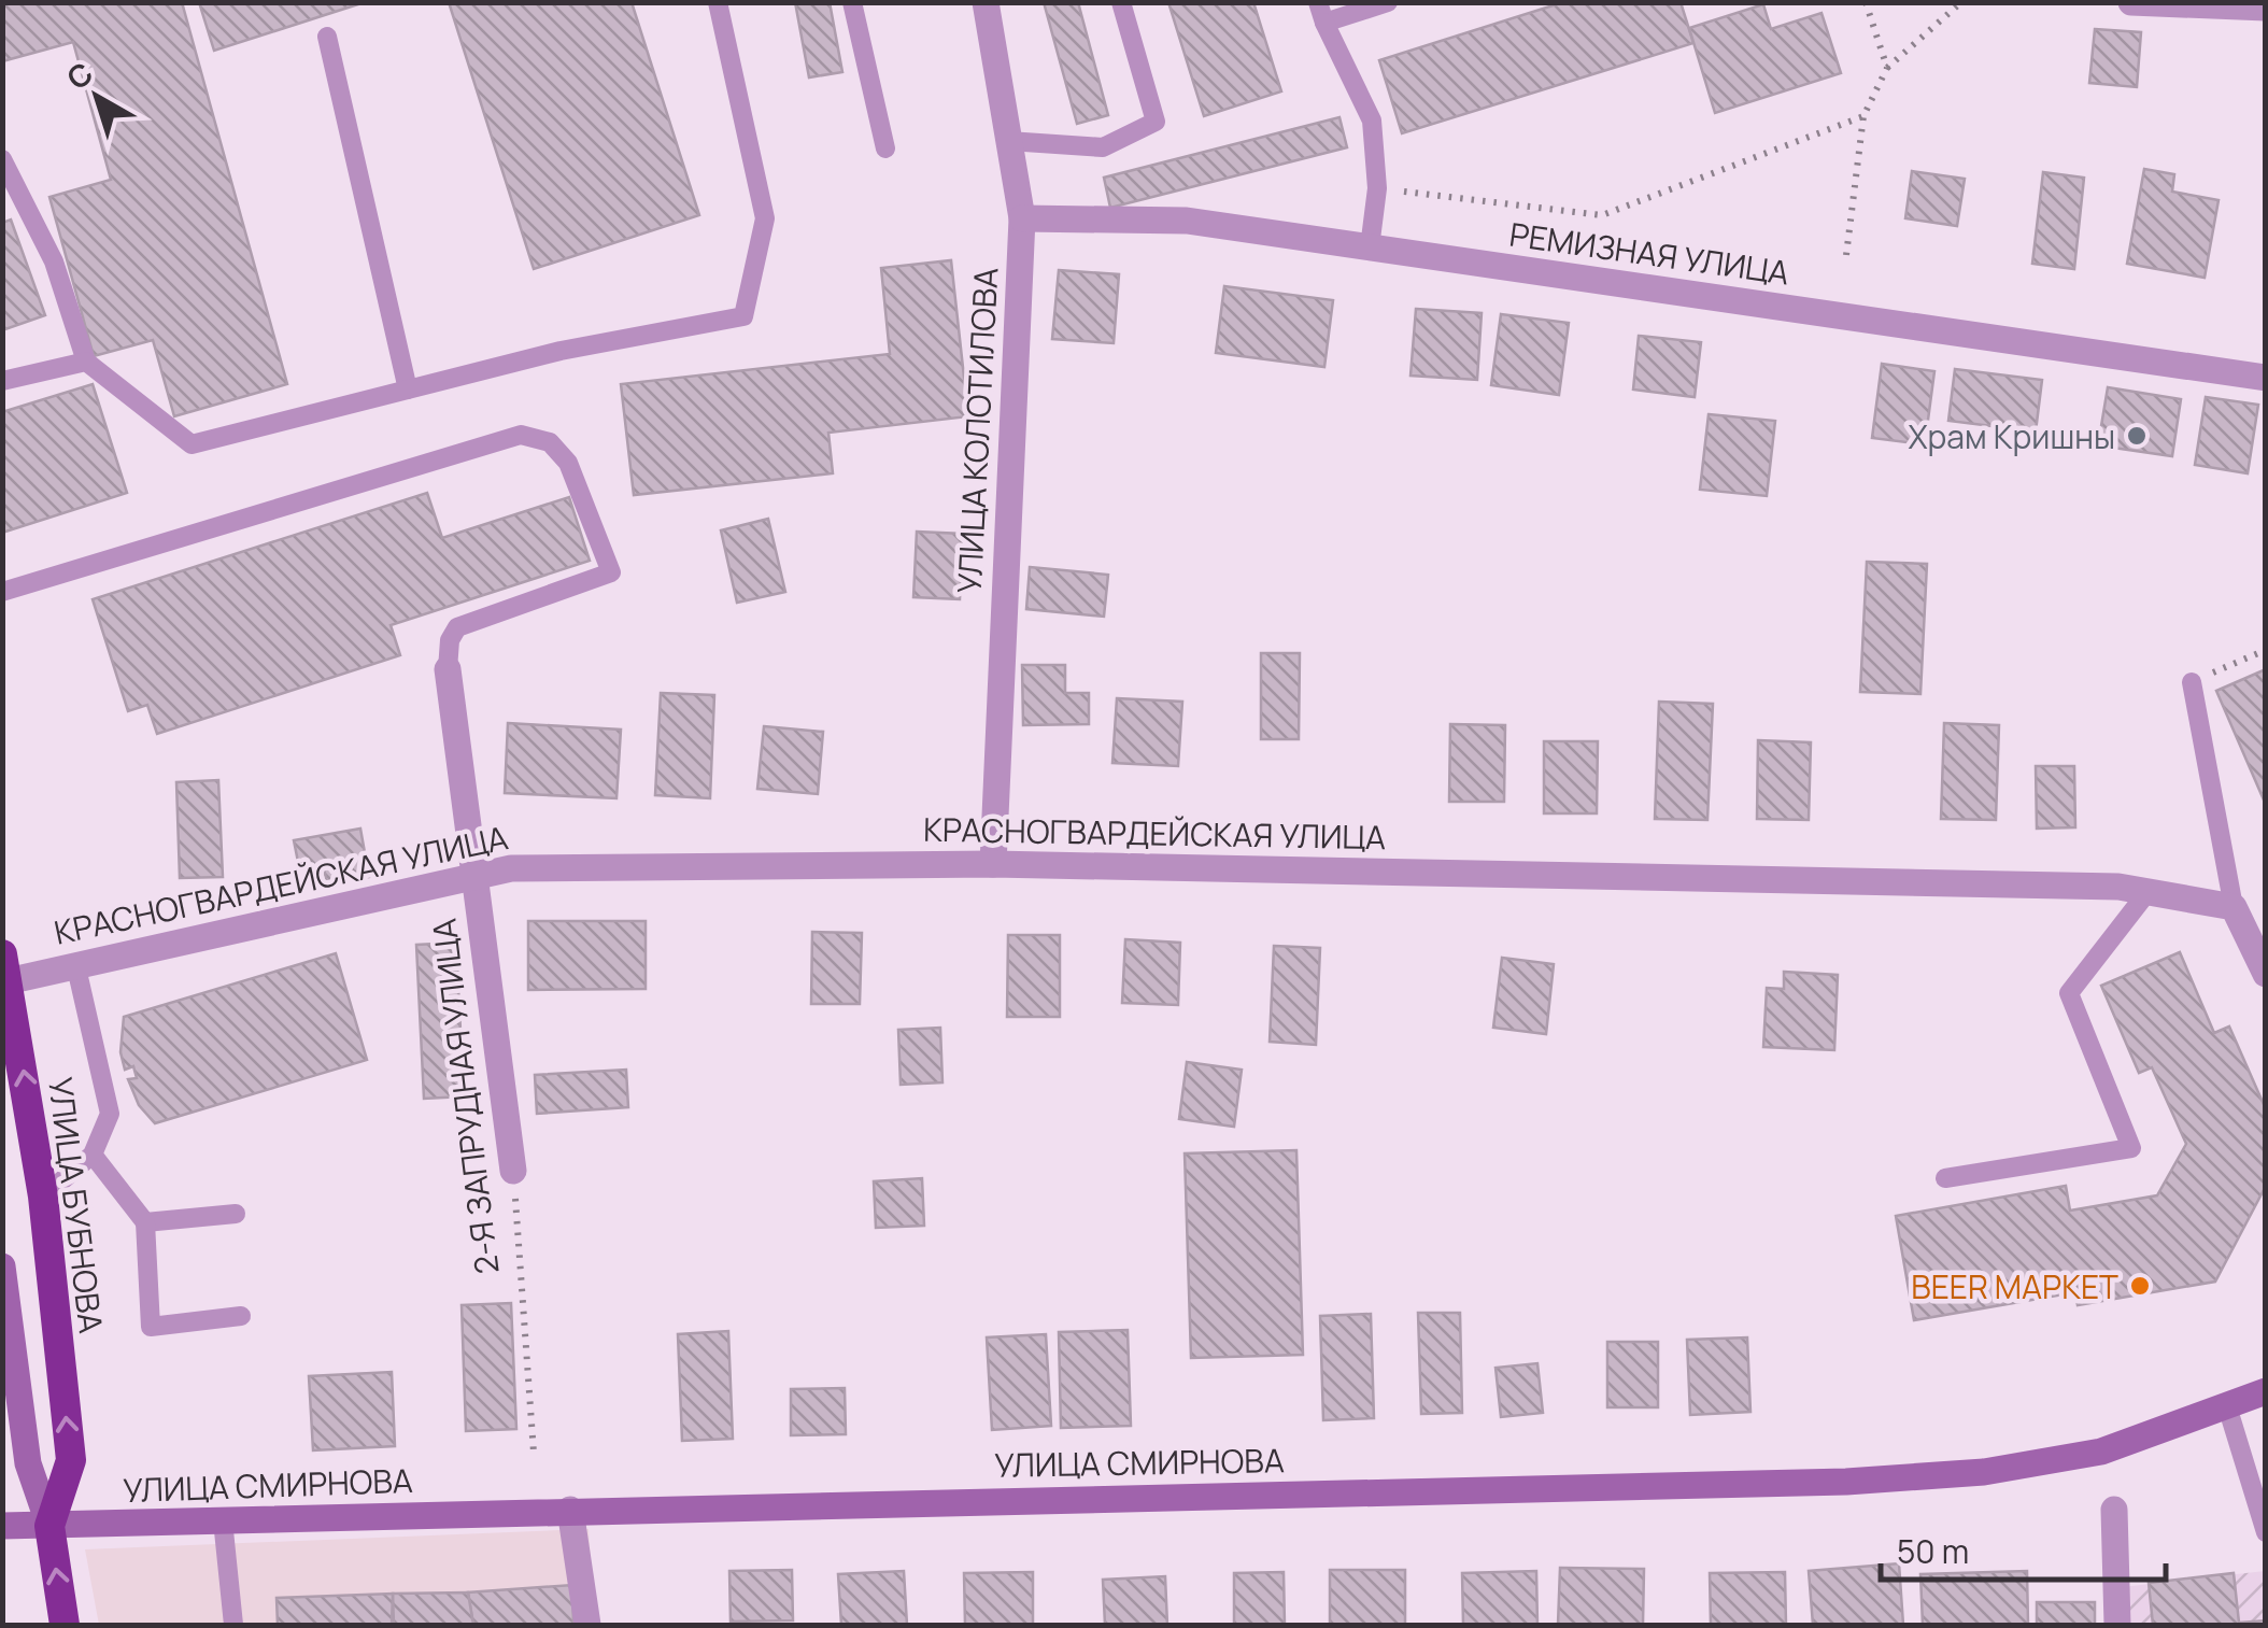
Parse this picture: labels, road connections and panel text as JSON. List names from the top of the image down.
{
  "streets": {
    "highway": ["УЛИЦА БУБНОВА"],
    "main road": ["УЛИЦА СМИРНОВА"],
    "street": [
      "РЕМИЗНАЯ УЛИЦА",
      "УЛИЦА КОЛОТИЛОВА",
      "КРАСНОГВАРДЕЙСКАЯ УЛИЦА",
      "2-Я ЗАПРУДНАЯ УЛИЦА"
    ]
  },
  "crossings": [
    ["РЕМИЗНАЯ УЛИЦА", "УЛИЦА КОЛОТИЛОВА"],
    ["УЛИЦА КОЛОТИЛОВА", "КРАСНОГВАРДЕЙСКАЯ УЛИЦА"],
    ["КРАСНОГВАРДЕЙСКАЯ УЛИЦА", "2-Я ЗАПРУДНАЯ УЛИЦА"],
    ["КРАСНОГВАРДЕЙСКАЯ УЛИЦА", "УЛИЦА БУБНОВА"],
    ["УЛИЦА БУБНОВА", "УЛИЦА СМИРНОВА"]
  ],
  "one_way": ["УЛИЦА БУБНОВА"],
  "places": ["Храм Кришны", "BEER МАРКЕТ"],
  "scale_bar": "50 m",
  "north": "top left"
}
